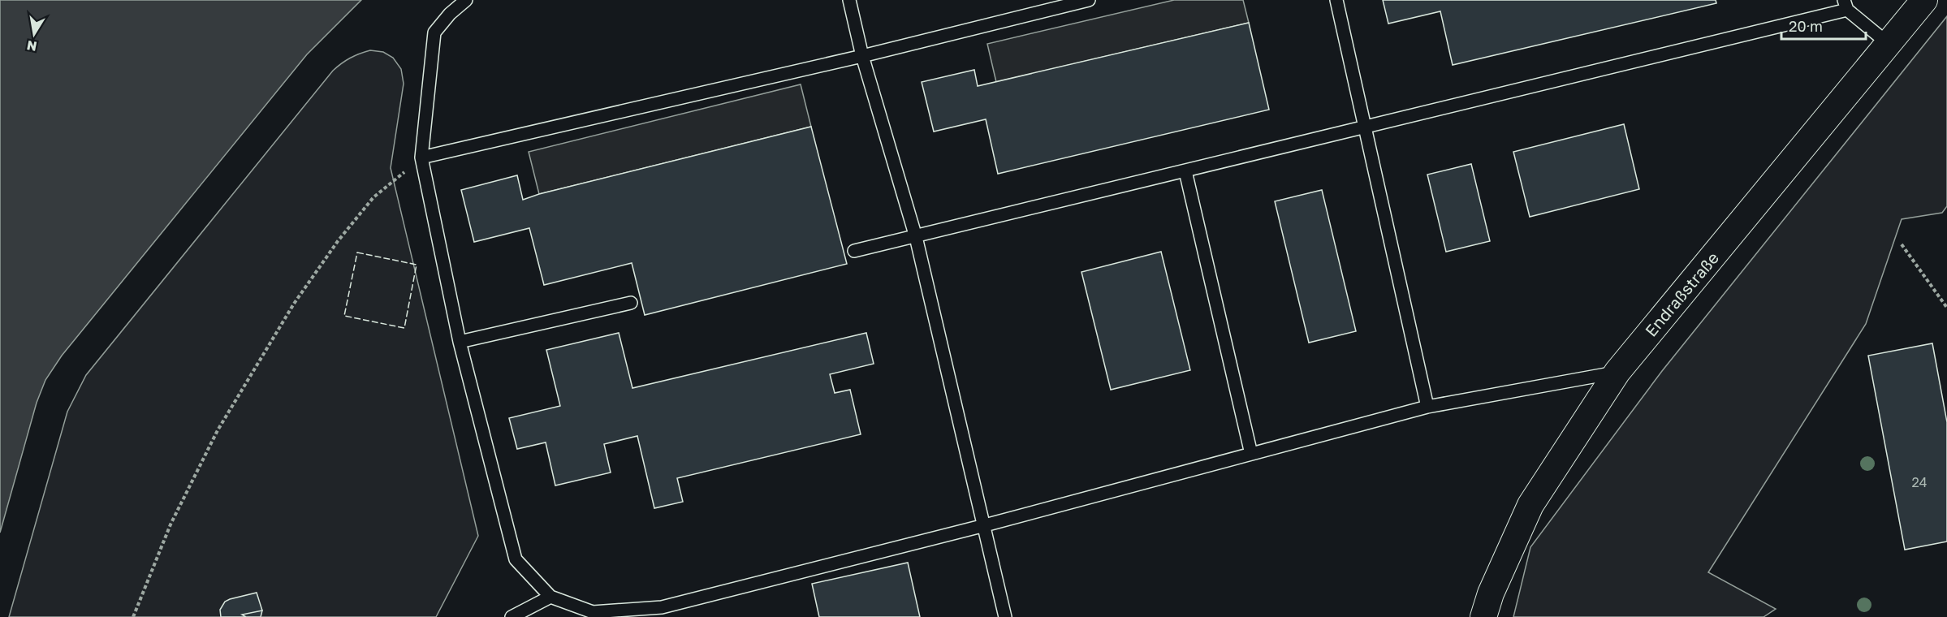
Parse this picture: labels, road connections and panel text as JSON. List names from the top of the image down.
{
  "streets": {
    "street": ["Endraßstraße"]
  },
  "house_numbers": ["24"],
  "scale_bar": "20 m",
  "north": "bottom"
}
